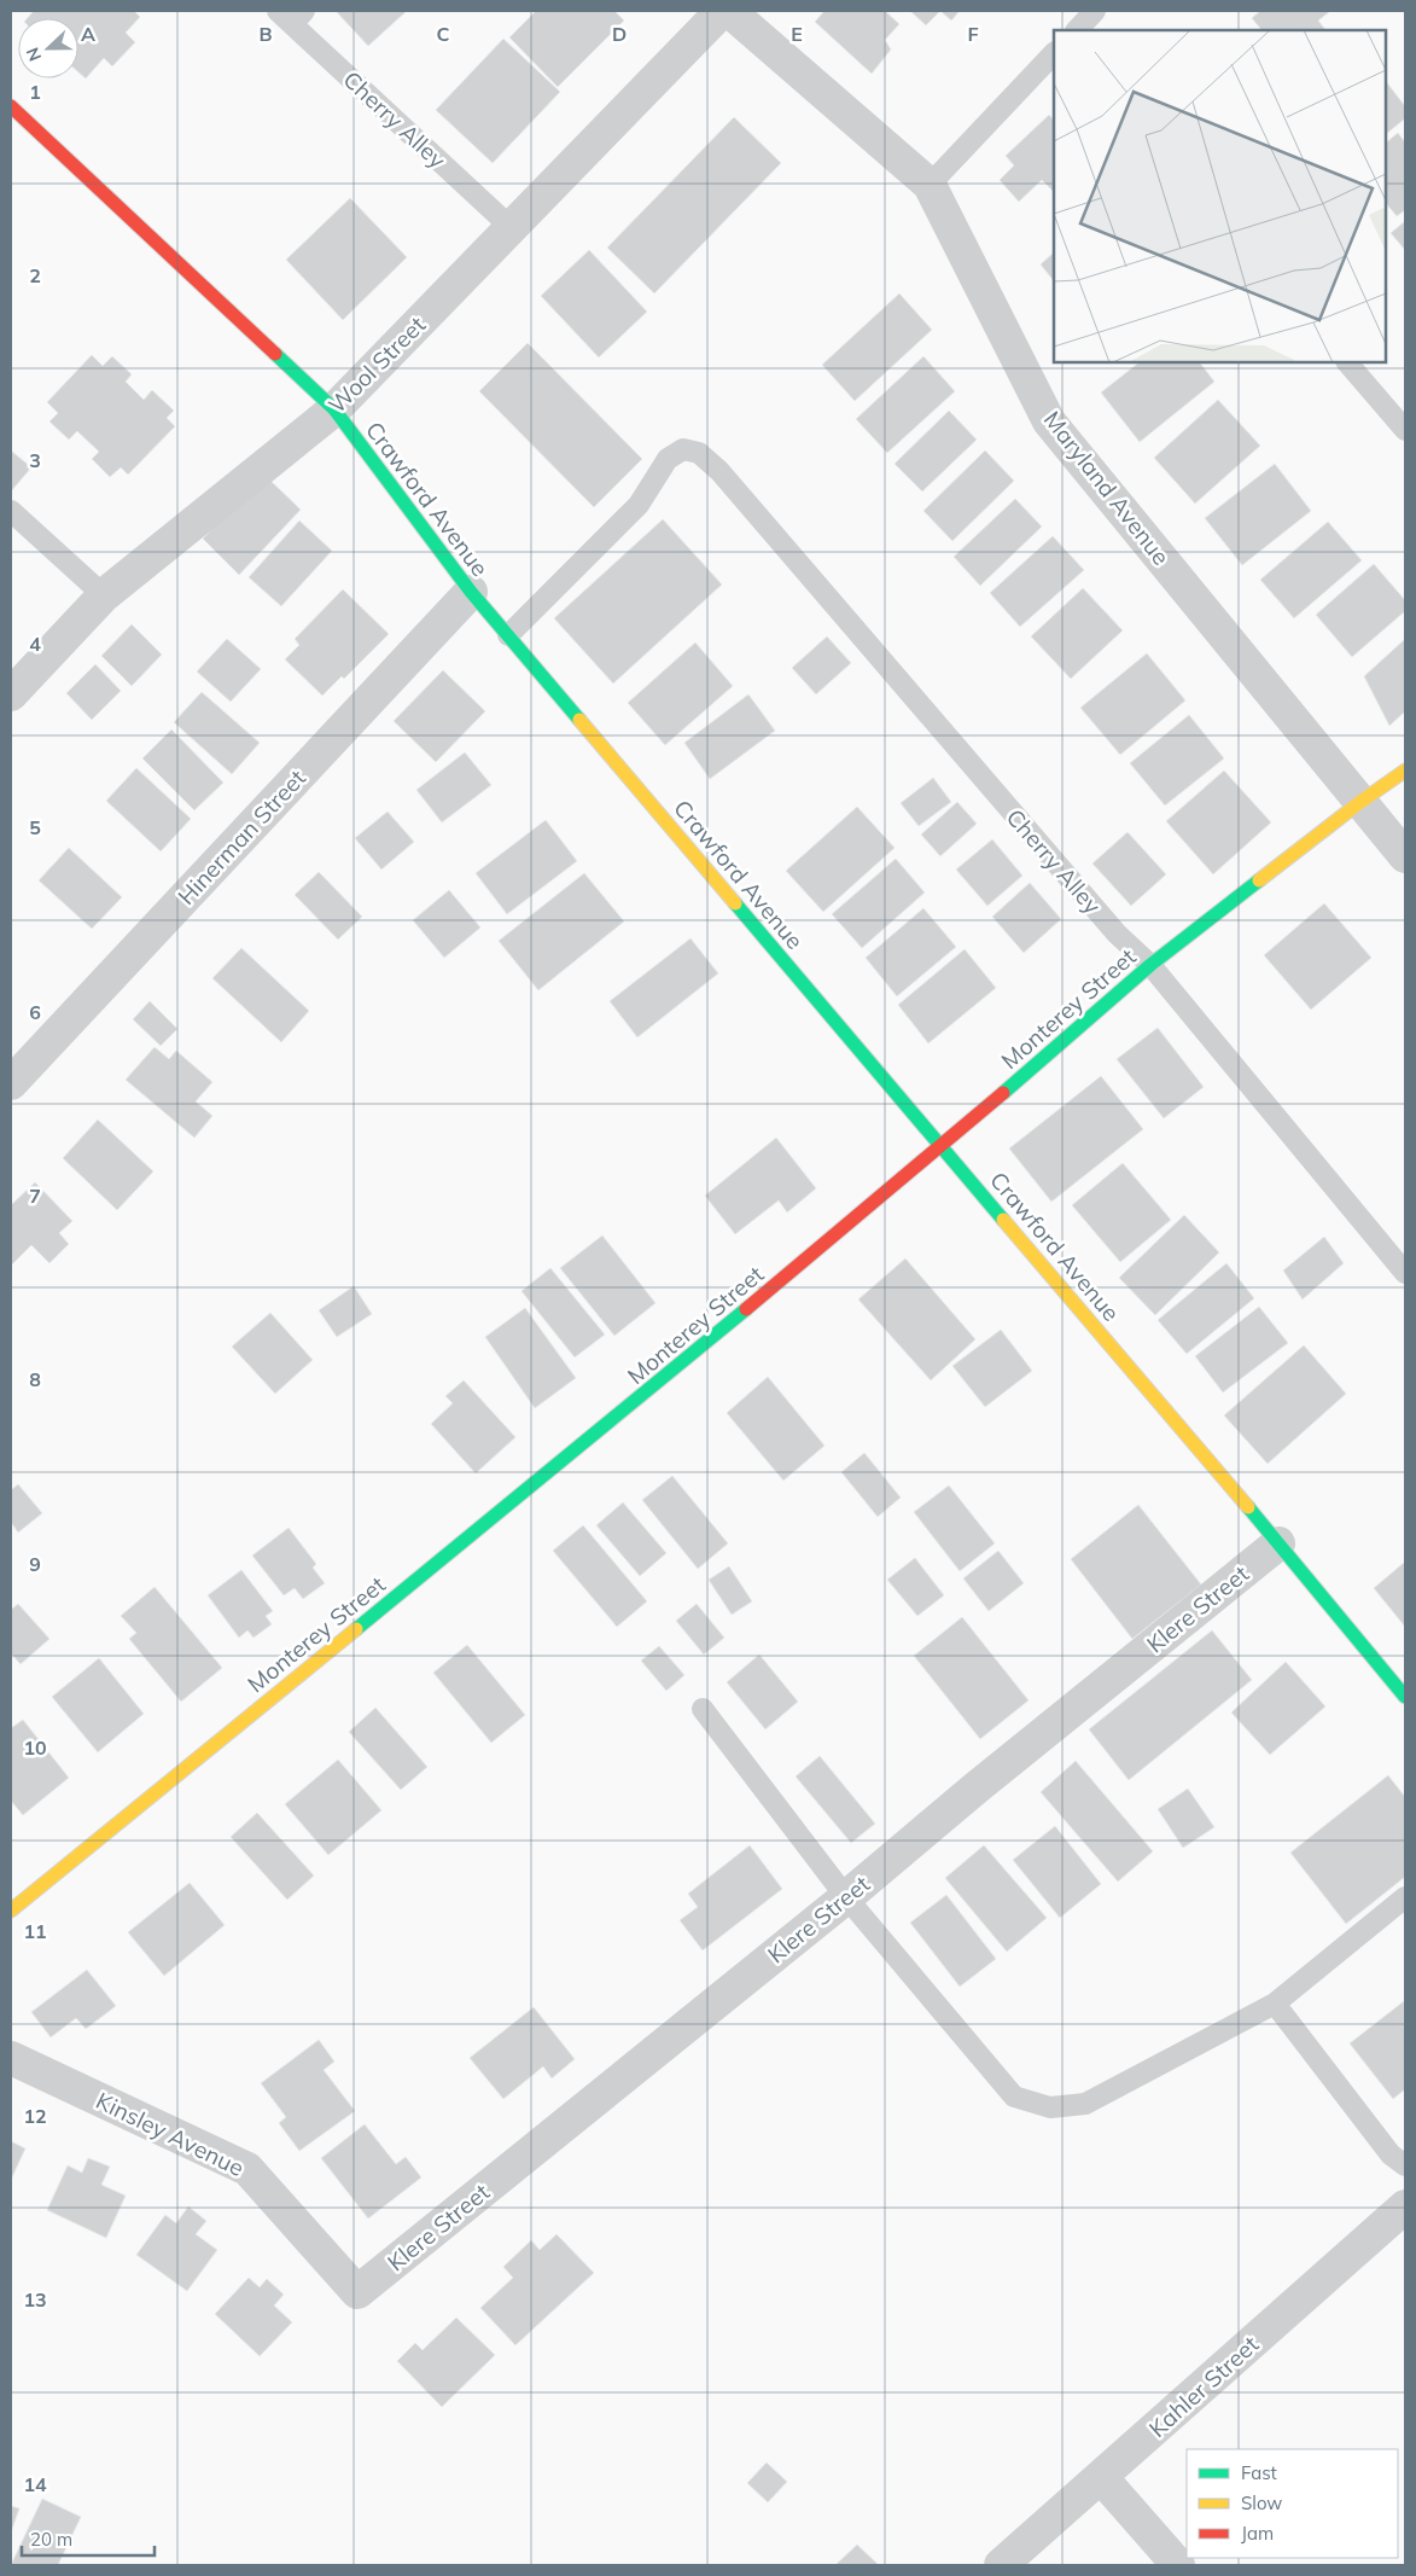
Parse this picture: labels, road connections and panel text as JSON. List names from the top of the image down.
{
  "streets": {
    "street": [
      "Wool Street",
      "Maryland Avenue",
      "Crawford Avenue",
      "Hinerman Street",
      "Monterey Street",
      "Klere Street",
      "Kinsley Avenue",
      "Kahler Street"
    ],
    "lane": ["Cherry Alley"]
  },
  "crossings": [
    ["Cherry Alley", "Wool Street"],
    ["Cherry Alley", "Crawford Avenue"],
    ["Cherry Alley", "Monterey Street"],
    ["Wool Street", "Crawford Avenue"],
    ["Maryland Avenue", "Monterey Street"],
    ["Crawford Avenue", "Hinerman Street"],
    ["Crawford Avenue", "Monterey Street"],
    ["Crawford Avenue", "Klere Street"],
    ["Klere Street", "Kinsley Avenue"]
  ],
  "legend": ["Fast", "Slow", "Jam"],
  "scale_bar": "20 m",
  "north": "left",
  "grid": {
    "columns": [
      "A",
      "B",
      "C",
      "D",
      "E",
      "F"
    ],
    "rows": [
      "1",
      "2",
      "3",
      "4",
      "5",
      "6",
      "7",
      "8",
      "9",
      "10",
      "11",
      "12",
      "13",
      "14"
    ]
  }
}
